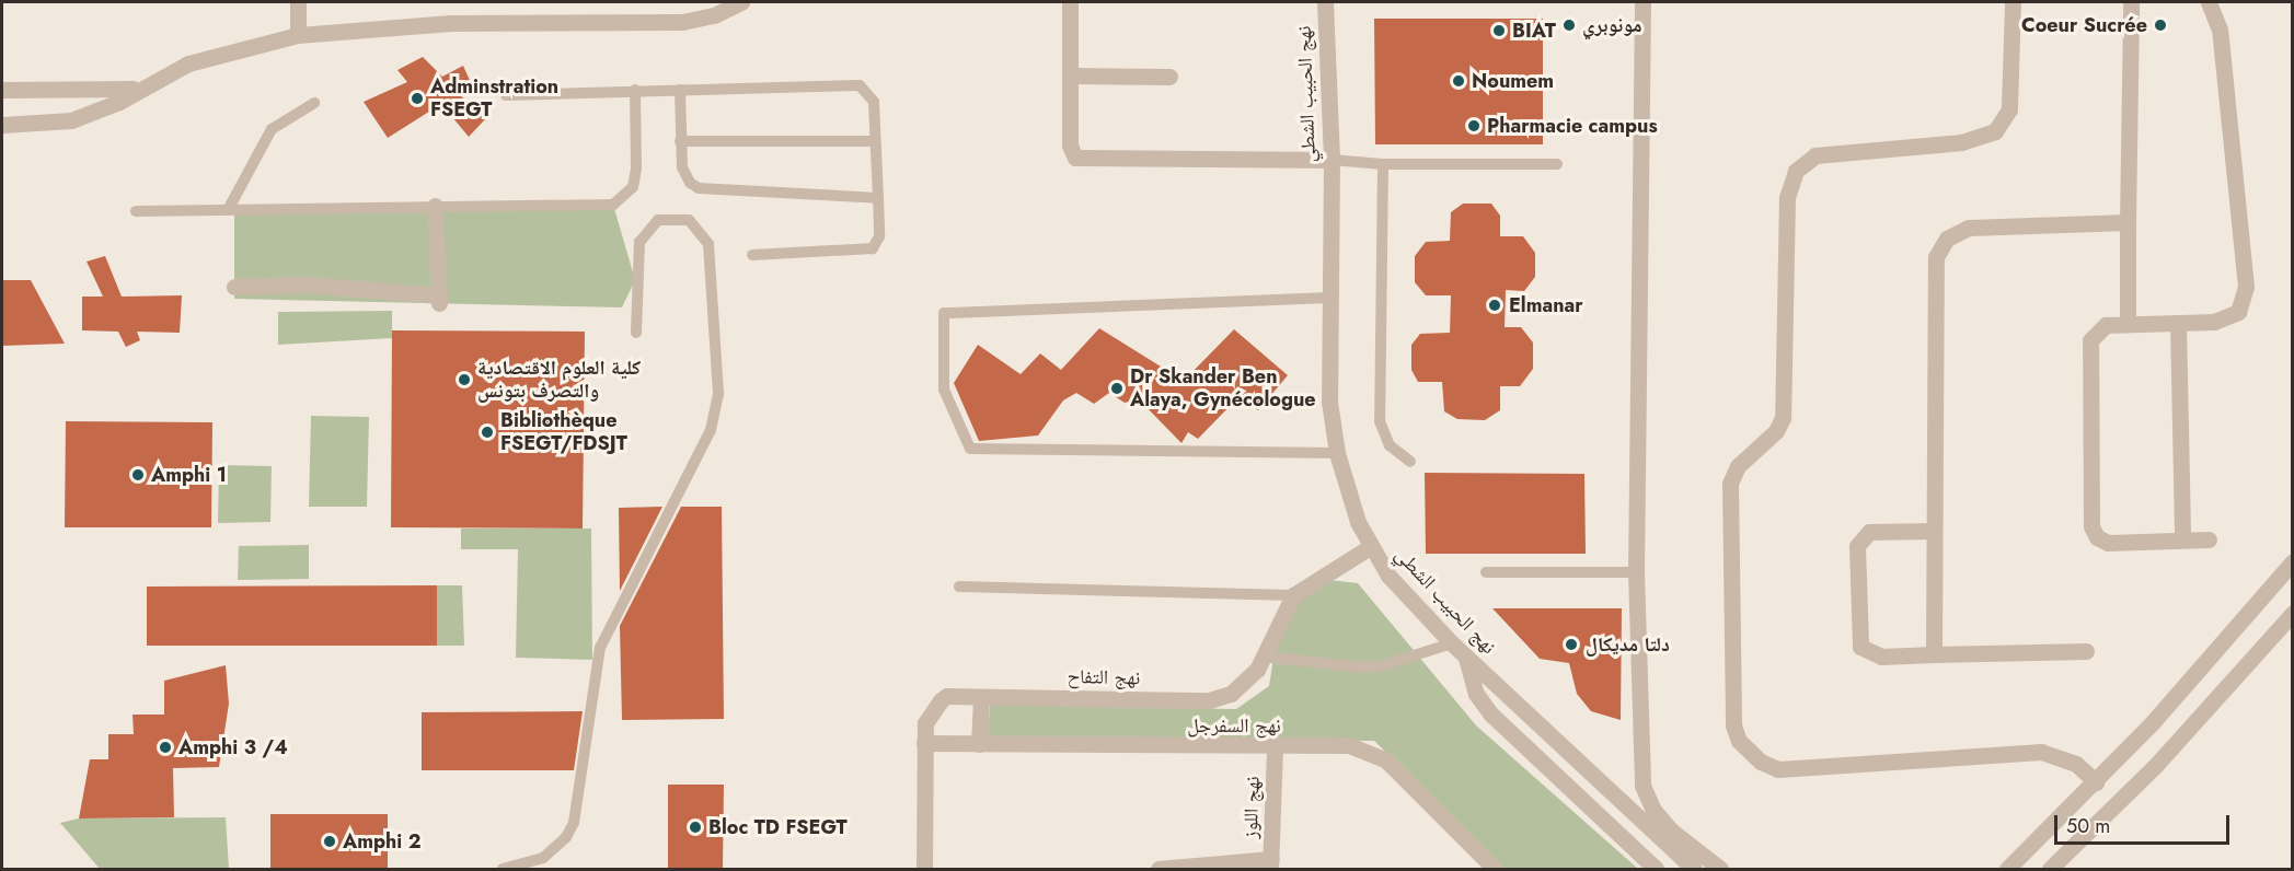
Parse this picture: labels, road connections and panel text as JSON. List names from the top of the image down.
{
  "streets": {
    "street": [
      "نهج الحبيب الشطي",
      "نهج التفاح",
      "نهج السفرجل",
      "نهج اللوز"
    ]
  },
  "crossings": [
    ["نهج التفاح", "نهج السفرجل"],
    ["نهج السفرجل", "نهج اللوز"]
  ],
  "places": [
    "مونوبري",
    "Coeur Sucrée",
    "BIAT",
    "Noumem",
    "Adminstration FSEGT",
    "Pharmacie campus",
    "Elmanar",
    "كلية العلوم الاقتصادية والتصرف بتونس",
    "Dr Skander Ben Alaya, Gynécologue",
    "Bibliothèque FSEGT/FDSJT",
    "Amphi 1",
    "دلتا مديكال",
    "Amphi 3 /4",
    "Bloc TD FSEGT",
    "Amphi 2"
  ],
  "scale_bar": "50 m"
}
